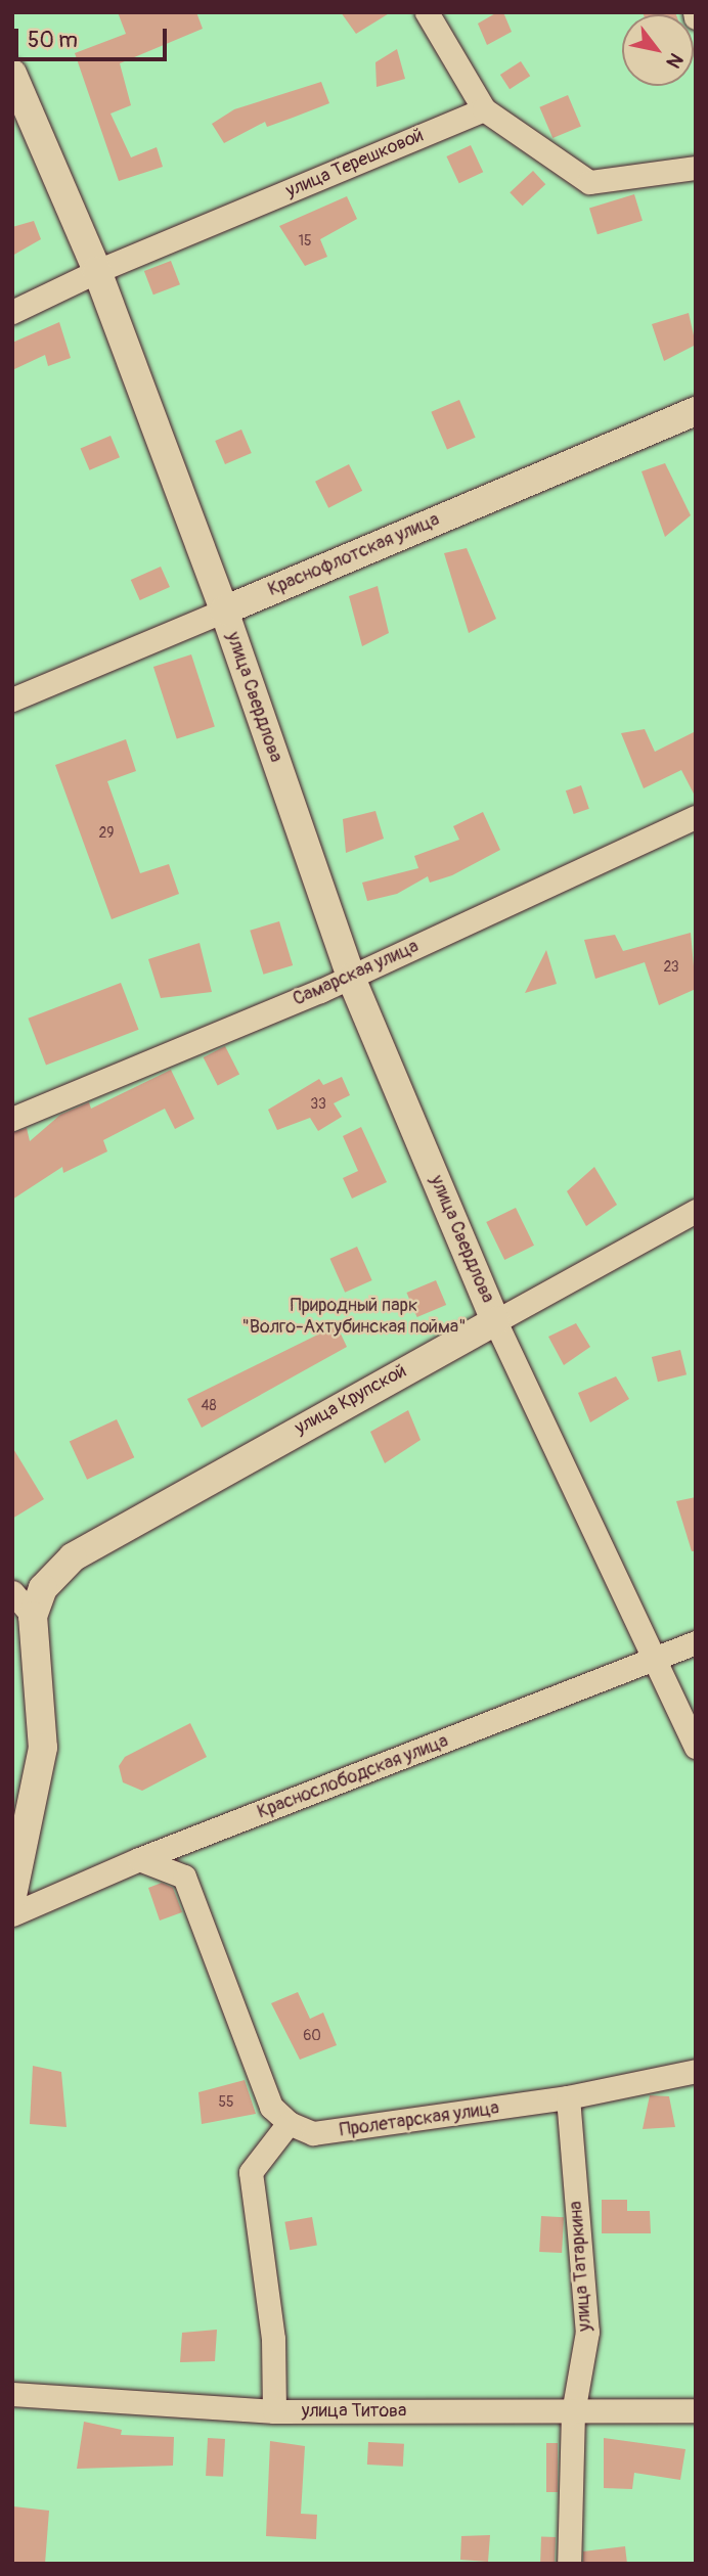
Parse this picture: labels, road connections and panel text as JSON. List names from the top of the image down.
{
  "streets": {
    "street": [
      "улица Терешковой",
      "Краснофлотская улица",
      "улица Свердлова",
      "Самарская улица",
      "улица Крупской",
      "Краснослободская улица",
      "Пролетарская улица",
      "улица Татаркина",
      "улица Титова"
    ]
  },
  "crossings": [
    ["улица Терешковой", "улица Свердлова"],
    ["Краснофлотская улица", "улица Свердлова"],
    ["улица Свердлова", "Самарская улица"],
    ["улица Свердлова", "улица Крупской"],
    ["Пролетарская улица", "улица Татаркина"],
    ["улица Татаркина", "улица Титова"]
  ],
  "parks": ["Природный парк \"Волго-Ахтубинская пойма\""],
  "house_numbers": [
    "15",
    "29",
    "23",
    "33",
    "48",
    "60",
    "55"
  ],
  "scale_bar": "50 m",
  "north": "bottom right"
}
